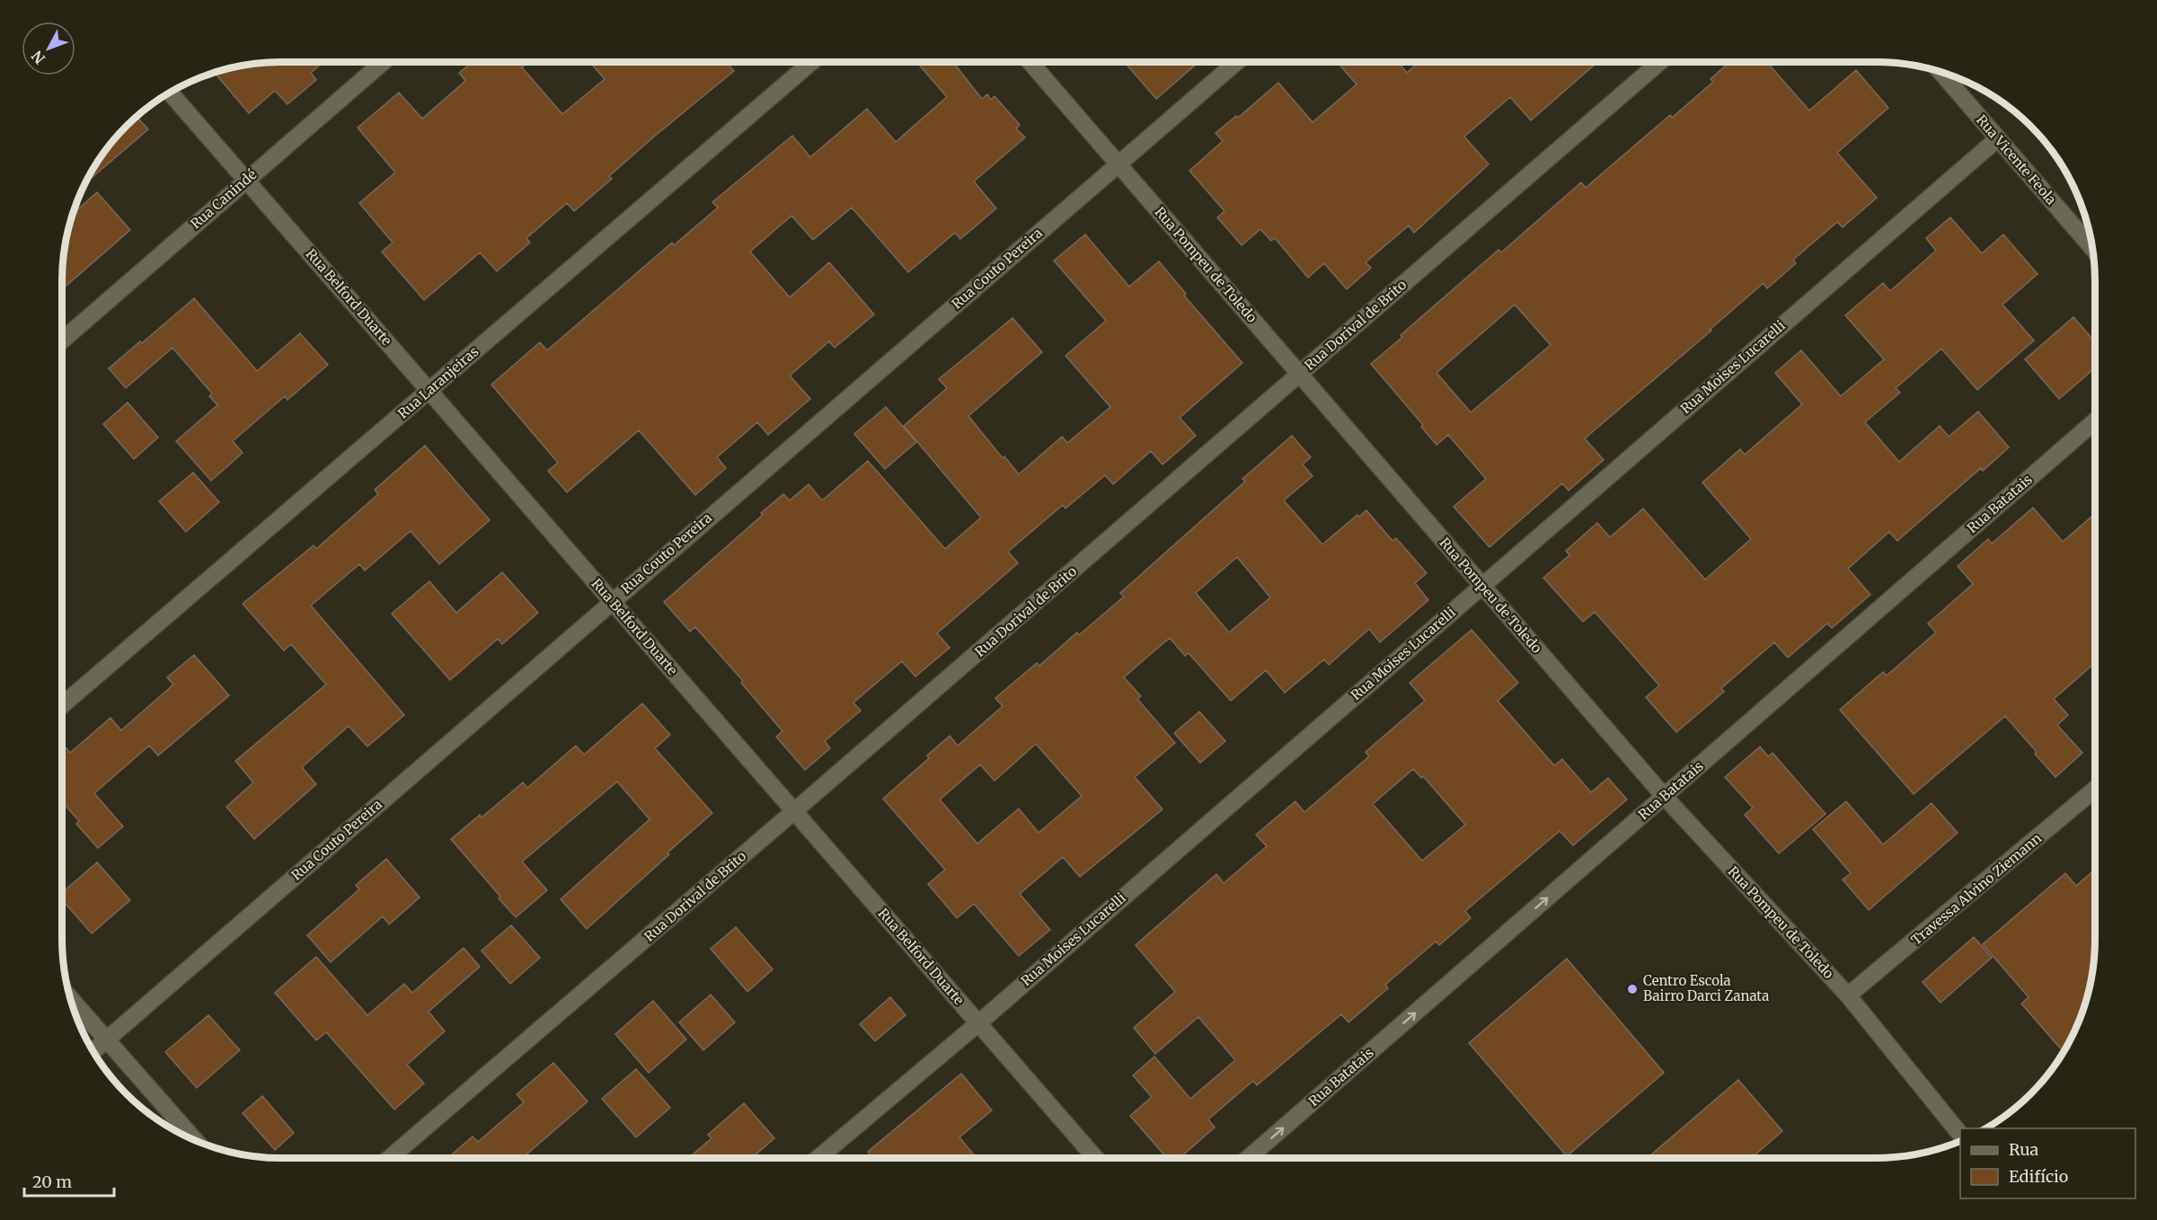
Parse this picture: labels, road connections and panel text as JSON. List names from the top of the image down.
{
  "streets": {
    "street": [
      "Rua Vicente Feola",
      "Rua Canindé",
      "Rua Pompeu de Toledo",
      "Rua Couto Pereira",
      "Rua Belford Duarte",
      "Rua Dorival de Brito",
      "Rua Moises Lucarelli",
      "Rua Laranjeiras",
      "Rua Batatais",
      "Travessa Alvino Ziemann"
    ]
  },
  "crossings": [
    ["Rua Vicente Feola", "Rua Moises Lucarelli"],
    ["Rua Canindé", "Rua Belford Duarte"],
    ["Rua Pompeu de Toledo", "Rua Couto Pereira"],
    ["Rua Pompeu de Toledo", "Rua Dorival de Brito"],
    ["Rua Pompeu de Toledo", "Rua Moises Lucarelli"],
    ["Rua Pompeu de Toledo", "Rua Batatais"],
    ["Rua Pompeu de Toledo", "Travessa Alvino Ziemann"],
    ["Rua Couto Pereira", "Rua Belford Duarte"],
    ["Rua Belford Duarte", "Rua Dorival de Brito"],
    ["Rua Belford Duarte", "Rua Moises Lucarelli"],
    ["Rua Belford Duarte", "Rua Laranjeiras"]
  ],
  "one_way": ["Rua Batatais"],
  "places": ["Centro Escola Bairro Darci Zanata"],
  "legend": ["Rua", "Edifício"],
  "scale_bar": "20 m",
  "north": "bottom left"
}
